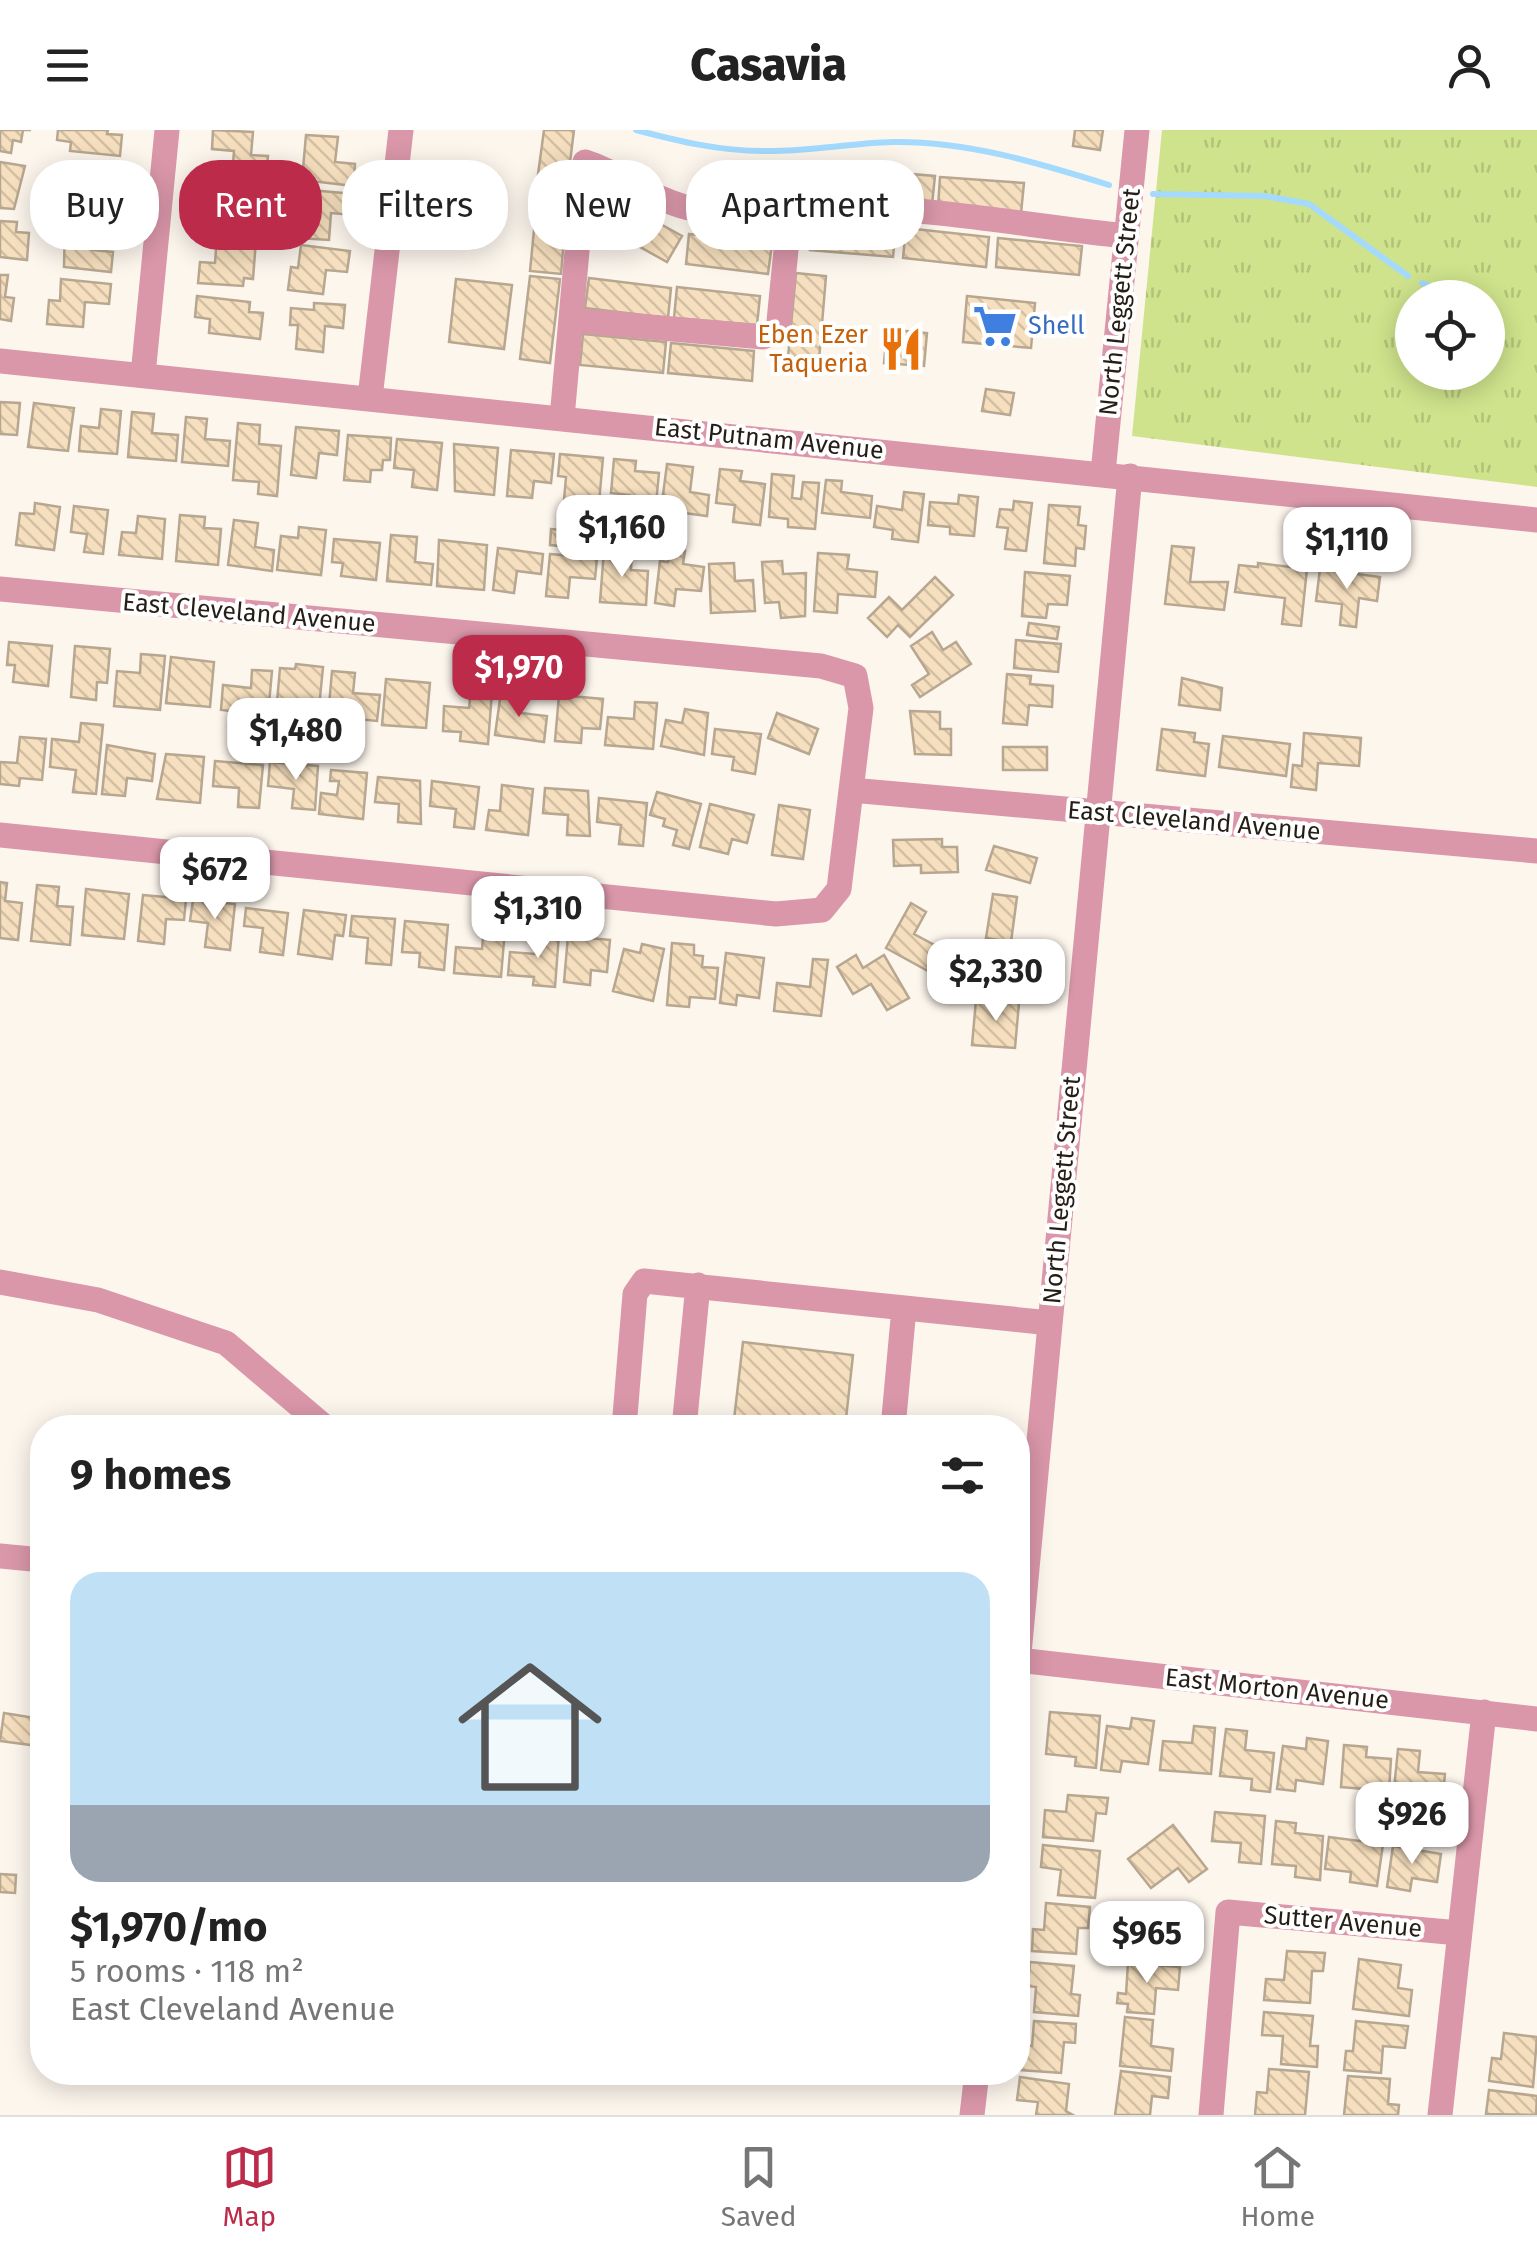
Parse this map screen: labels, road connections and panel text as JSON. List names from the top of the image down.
{
  "streets": {
    "street": [
      "North Leggett Street",
      "East Putnam Avenue",
      "East Cleveland Avenue",
      "East Morton Avenue",
      "Sutter Avenue"
    ]
  },
  "crossings": [
    ["North Leggett Street", "East Putnam Avenue"],
    ["North Leggett Street", "East Cleveland Avenue"]
  ],
  "places": {
    "supermarket": ["Shell"],
    "restaurant": ["Eben Ezer Taqueria"]
  },
  "page": {
    "header": "Casavia",
    "chip": [
      "Buy",
      "Rent",
      "Filters",
      "New",
      "Apartment"
    ],
    "price": [
      "$1,160",
      "$1,110",
      "$1,970",
      "$1,480",
      "$672",
      "$1,310",
      "$2,330",
      "$926",
      "$965"
    ],
    "heading": "9 homes",
    "list": [
      {
        "name": "$1,970/mo",
        "note": "5 rooms · 118 m² · East Cleveland Avenue"
      }
    ],
    "tabs": ["Map", "Saved", "Home"]
  }
}
